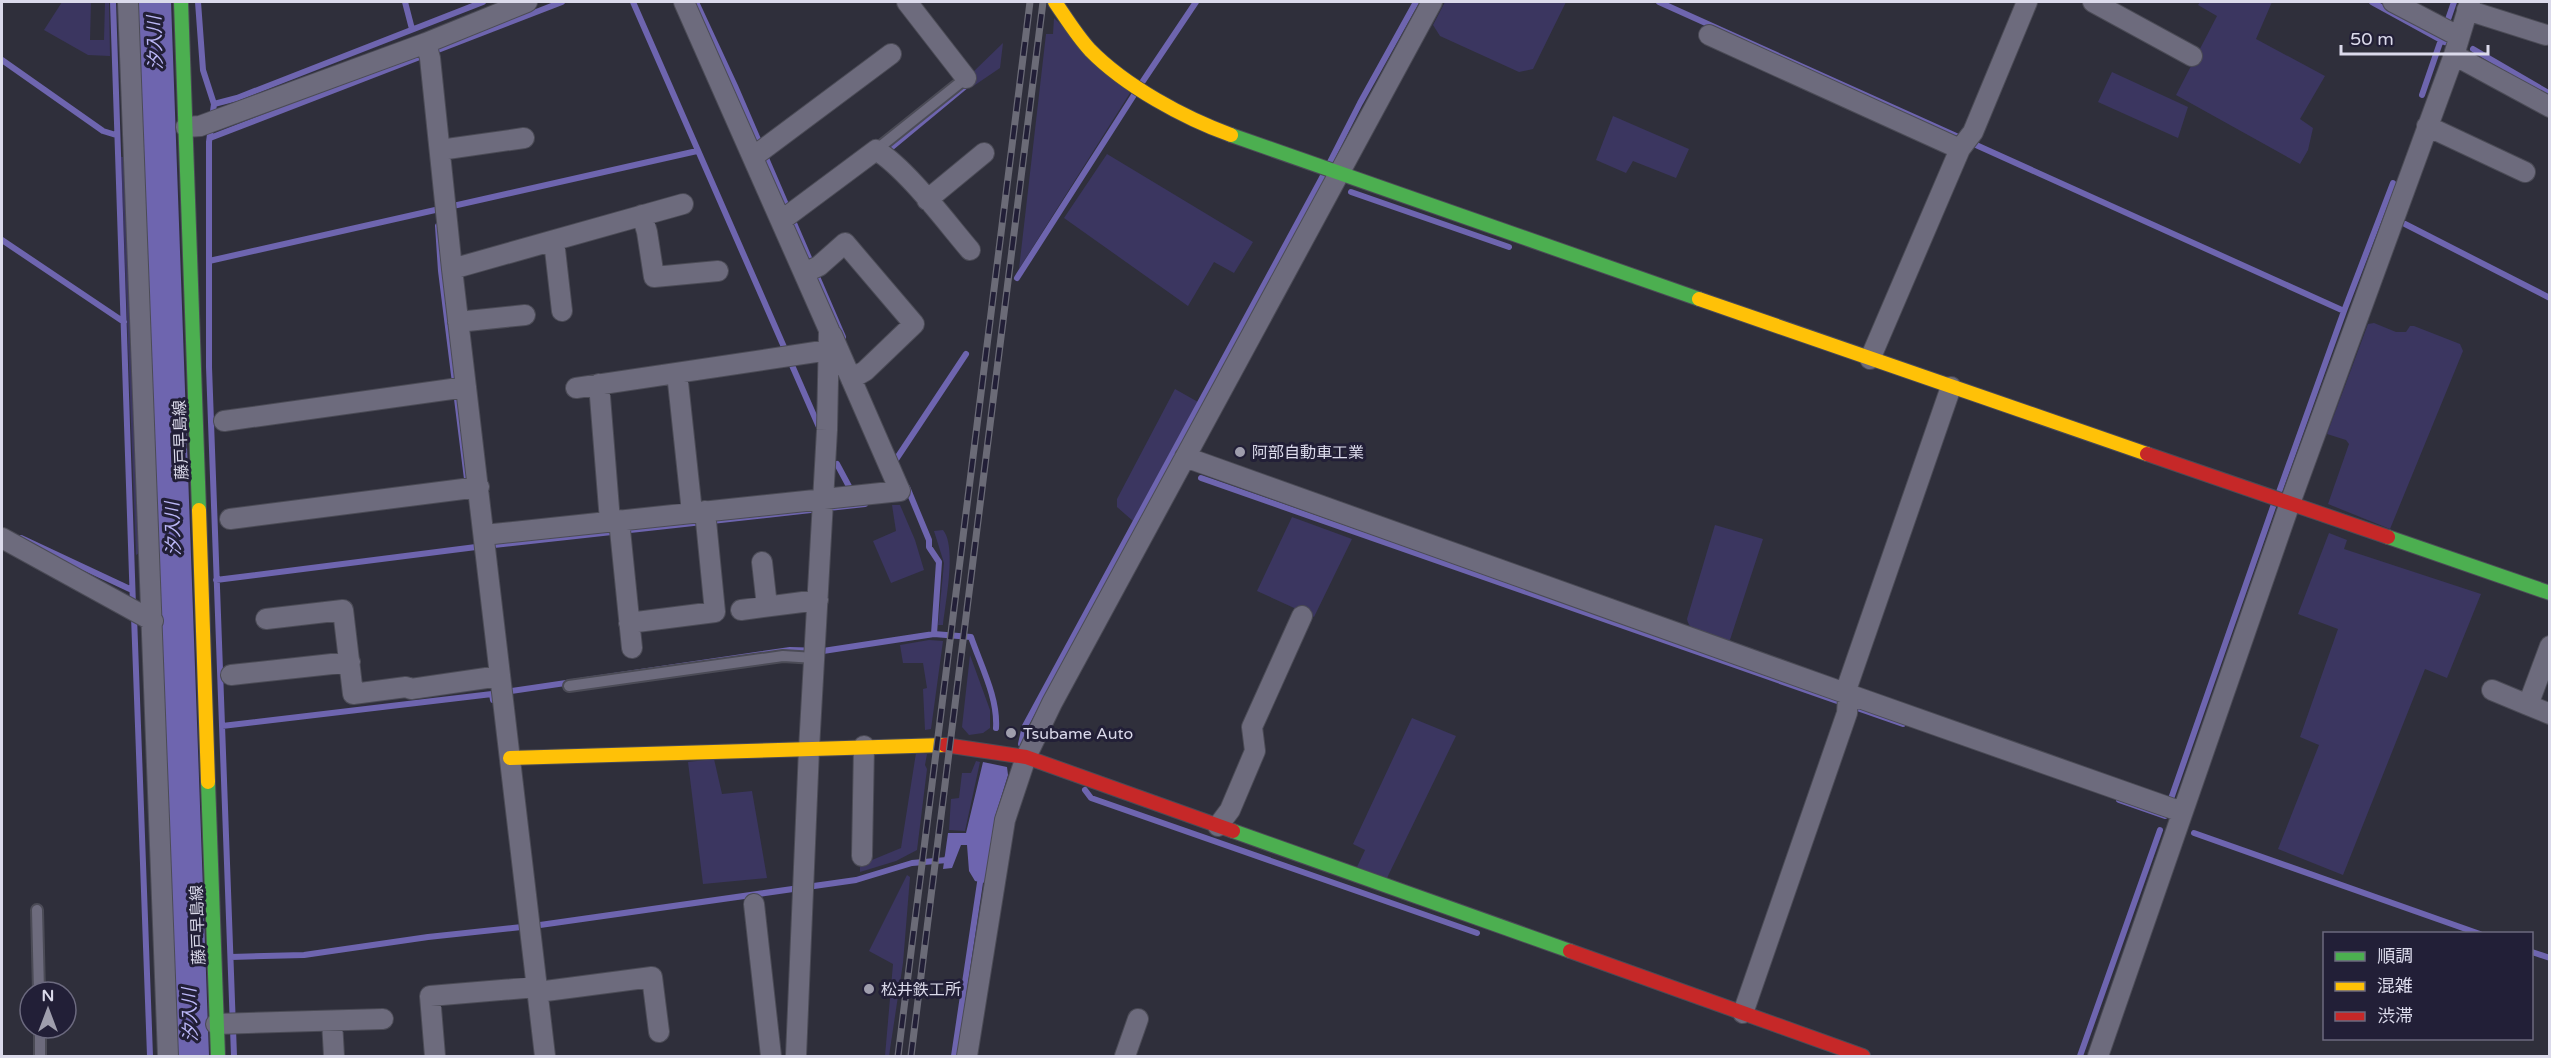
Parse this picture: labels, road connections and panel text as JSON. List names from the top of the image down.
{
  "streets": {
    "street": ["藤戸早島線"]
  },
  "water": ["汐入川"],
  "places": ["阿部自動車工業", "Tsubame Auto", "松井鉄工所"],
  "legend": ["順調", "混雑", "渋滞"],
  "scale_bar": "50 m",
  "north": "top"
}
